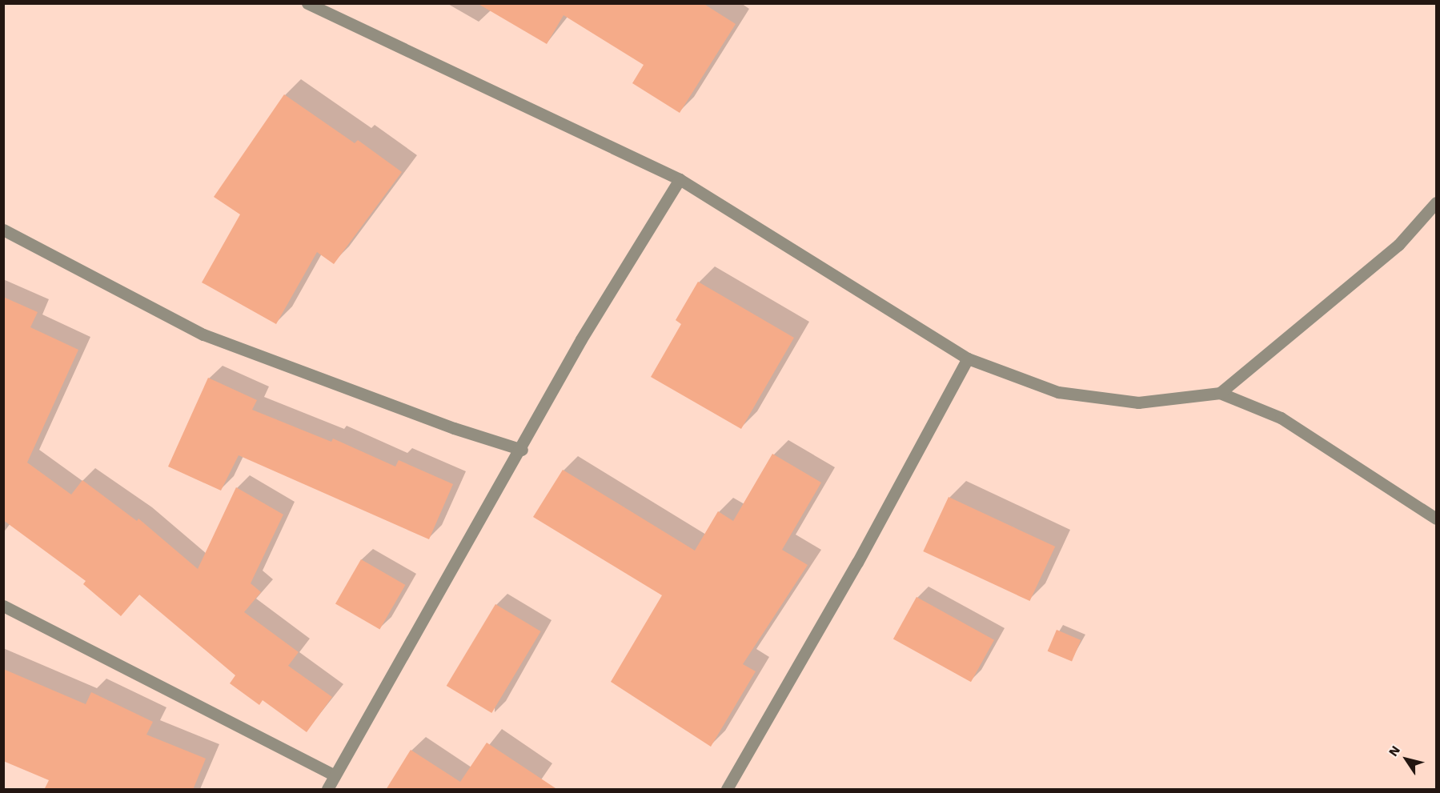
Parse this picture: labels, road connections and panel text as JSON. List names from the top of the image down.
{
  "north": "top left"
}
